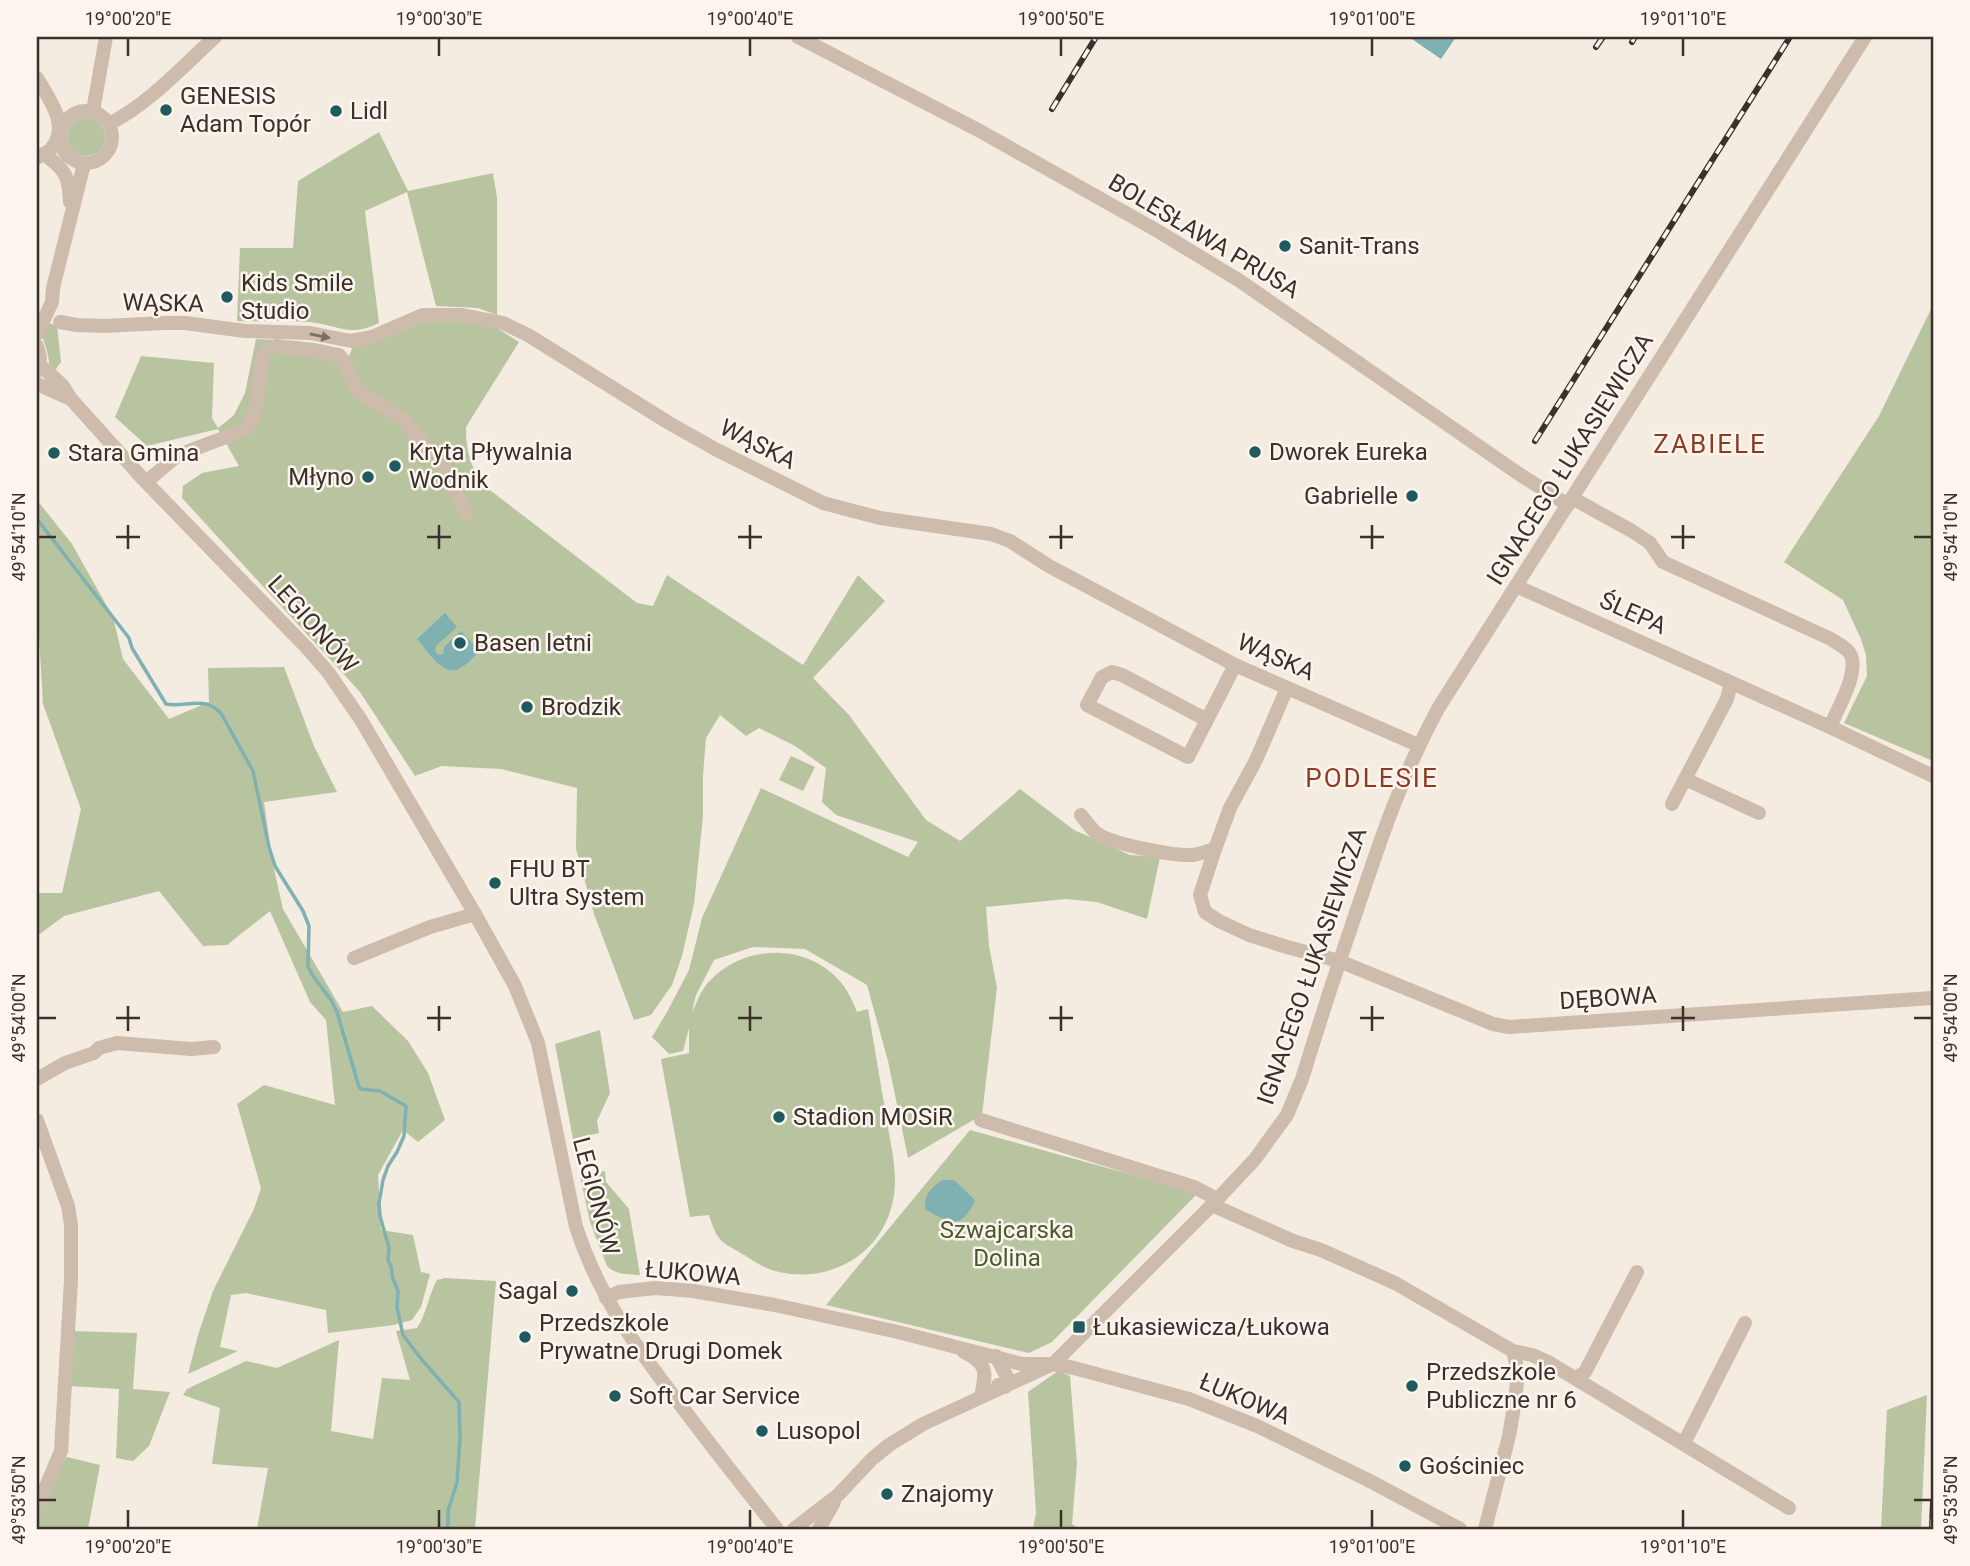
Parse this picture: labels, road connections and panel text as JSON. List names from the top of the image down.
{
  "streets": {
    "street": [
      "BOLESŁAWA PRUSA",
      "WĄSKA",
      "IGNACEGO ŁUKASIEWICZA",
      "ŚLEPA",
      "LEGIONÓW",
      "DĘBOWA",
      "ŁUKOWA"
    ]
  },
  "crossings": [
    ["BOLESŁAWA PRUSA", "IGNACEGO ŁUKASIEWICZA"],
    ["BOLESŁAWA PRUSA", "ŚLEPA"],
    ["WĄSKA", "IGNACEGO ŁUKASIEWICZA"],
    ["WĄSKA", "DĘBOWA"],
    ["IGNACEGO ŁUKASIEWICZA", "ŚLEPA"],
    ["IGNACEGO ŁUKASIEWICZA", "DĘBOWA"],
    ["IGNACEGO ŁUKASIEWICZA", "ŁUKOWA"],
    ["LEGIONÓW", "ŁUKOWA"]
  ],
  "districts": ["ZABIELE", "PODLESIE"],
  "parks": ["Szwajcarska Dolina"],
  "places": {
    "other": [
      "GENESIS Adam Topór",
      "Lidl",
      "Sanit-Trans",
      "Kids Smile Studio",
      "Dworek Eureka",
      "Stara Gmina",
      "Kryta Pływalnia Wodnik",
      "Młyno",
      "Gabrielle",
      "Basen letni",
      "Brodzik",
      "FHU BT Ultra System",
      "Stadion MOSiR",
      "Sagal",
      "Przedszkole Prywatne Drugi Domek",
      "Przedszkole Publiczne nr 6",
      "Soft Car Service",
      "Lusopol",
      "Gościniec",
      "Znajomy"
    ],
    "transit": ["Łukasiewicza/Łukowa"]
  },
  "coordinates": [
    "19°00'20\"E",
    "19°00'30\"E",
    "19°00'40\"E",
    "19°00'50\"E",
    "19°01'00\"E",
    "19°01'10\"E",
    "49°54'10\"N",
    "49°54'00\"N",
    "49°53'50\"N"
  ]
}
